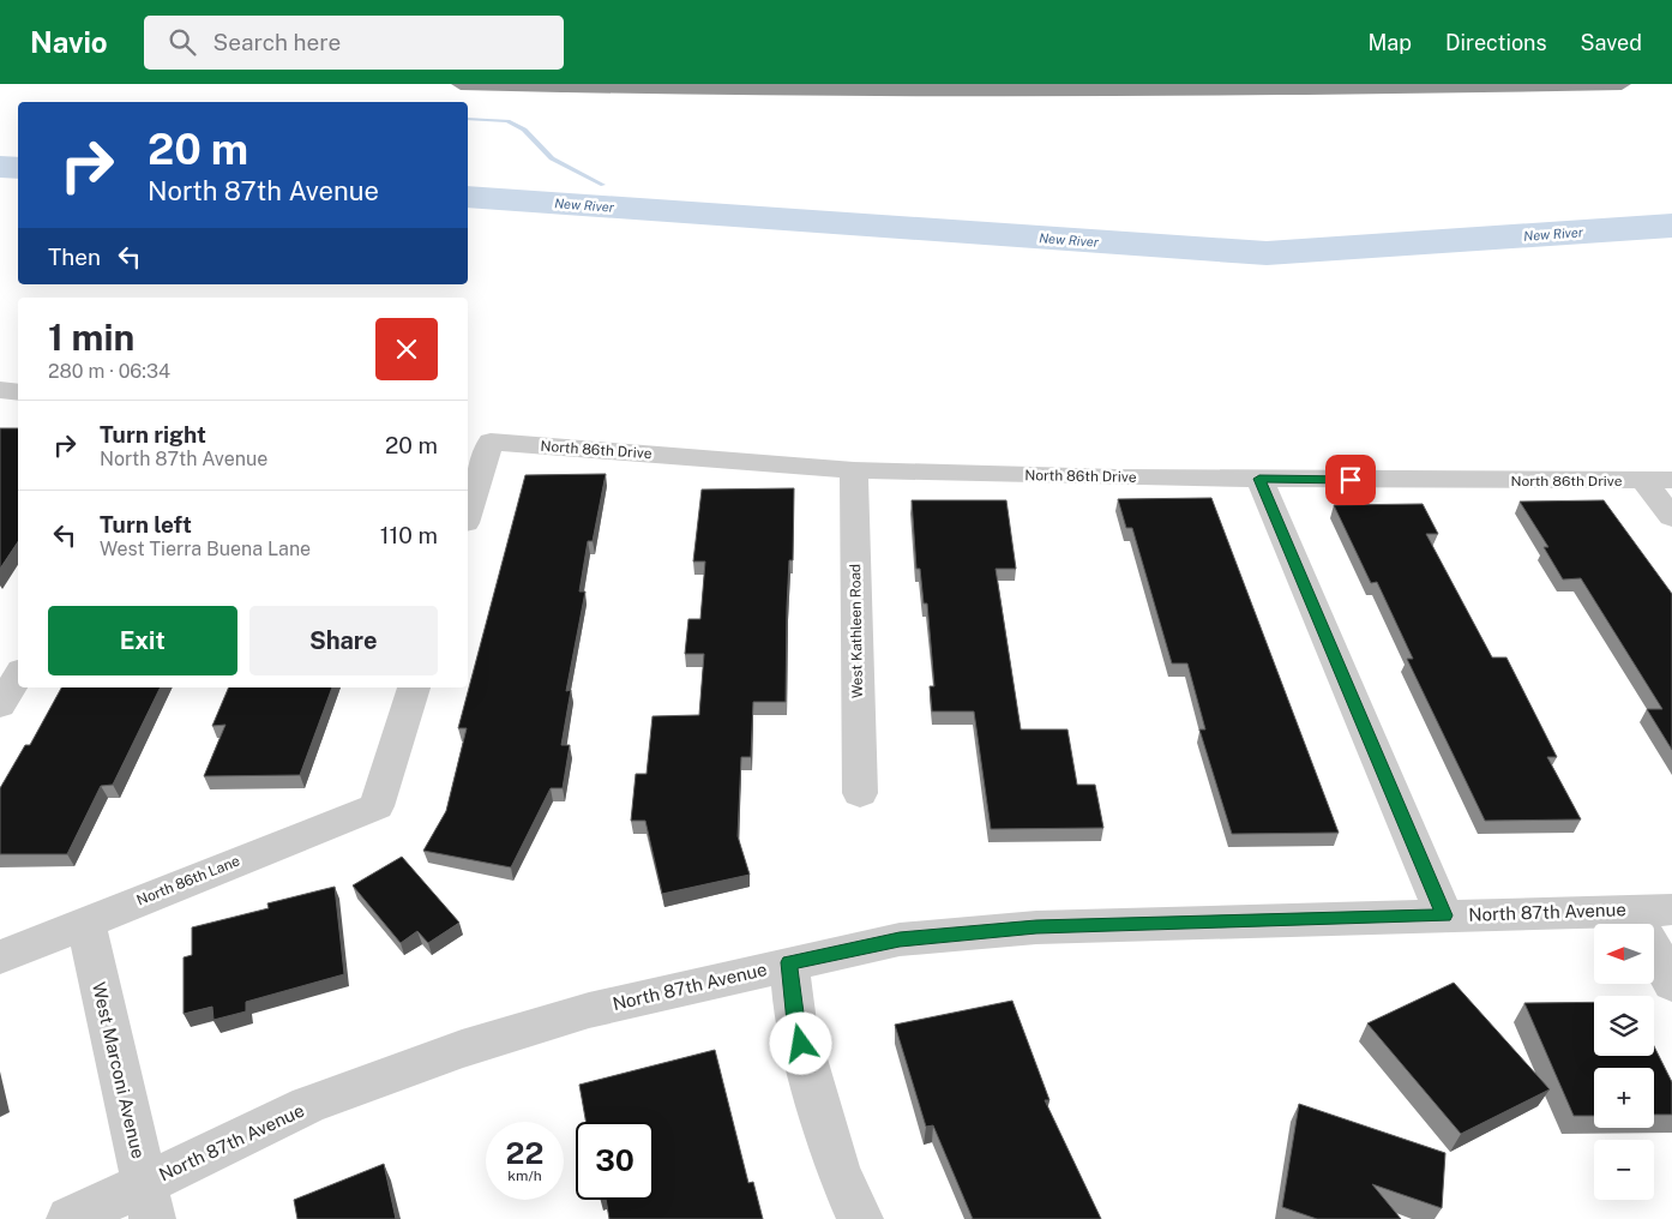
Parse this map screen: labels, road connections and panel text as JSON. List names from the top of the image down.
{
  "streets": {
    "street": [
      "North 86th Drive",
      "West Kathleen Road",
      "North 86th Lane",
      "North 87th Avenue",
      "West Marconi Avenue"
    ]
  },
  "crossings": [
    ["North 86th Drive", "West Kathleen Road"],
    ["North 86th Lane", "West Marconi Avenue"],
    ["North 87th Avenue", "West Marconi Avenue"]
  ],
  "water": ["New River"],
  "north": "left",
  "page": {
    "header": "Navio",
    "search": "Search here",
    "nav": ["Map", "Directions", "Saved"],
    "turn": ["20 m", "North 87th Avenue"],
    "then": "Then",
    "heading": ["1 min", "280 m · 06:34"],
    "list": [
      {
        "name": "Turn right",
        "note": "North 87th Avenue",
        "value": "20 m"
      },
      {
        "name": "Turn left",
        "note": "West Tierra Buena Lane",
        "value": "110 m"
      }
    ],
    "buttons": ["Exit", "Share"],
    "map_buttons": ["+", "−"],
    "speed": "22 km/h",
    "limit": "30"
  }
}
